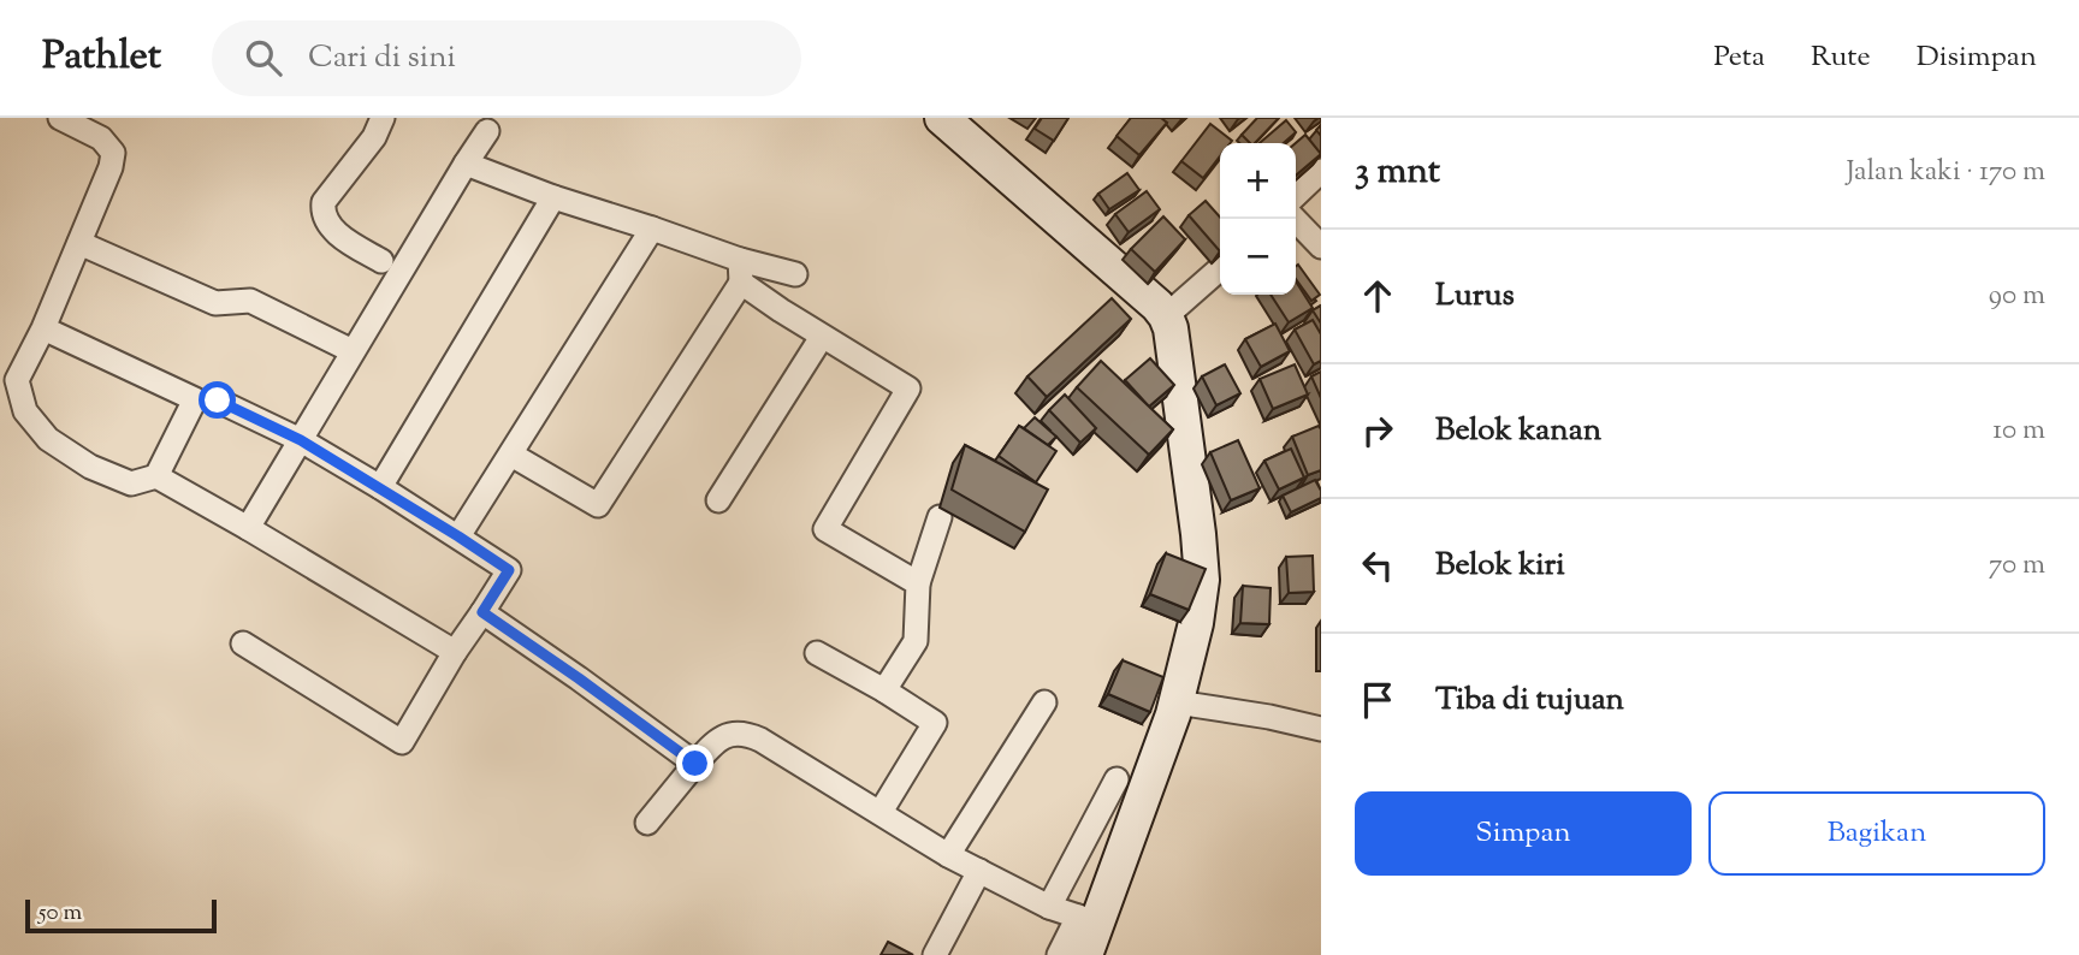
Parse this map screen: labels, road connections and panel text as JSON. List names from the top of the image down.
{
  "scale_bar": "50 m",
  "page": {
    "header": "Pathlet",
    "search": "Cari di sini",
    "nav": ["Peta", "Rute", "Disimpan"],
    "heading": ["3 mnt", "Jalan kaki · 170 m"],
    "map_buttons": ["+", "−"],
    "list": [
      ["Lurus", "90 m"],
      ["Belok kanan", "10 m"],
      ["Belok kiri", "70 m"],
      "Tiba di tujuan"
    ],
    "buttons": ["Simpan", "Bagikan"],
    "scale": "50 m"
  }
}
